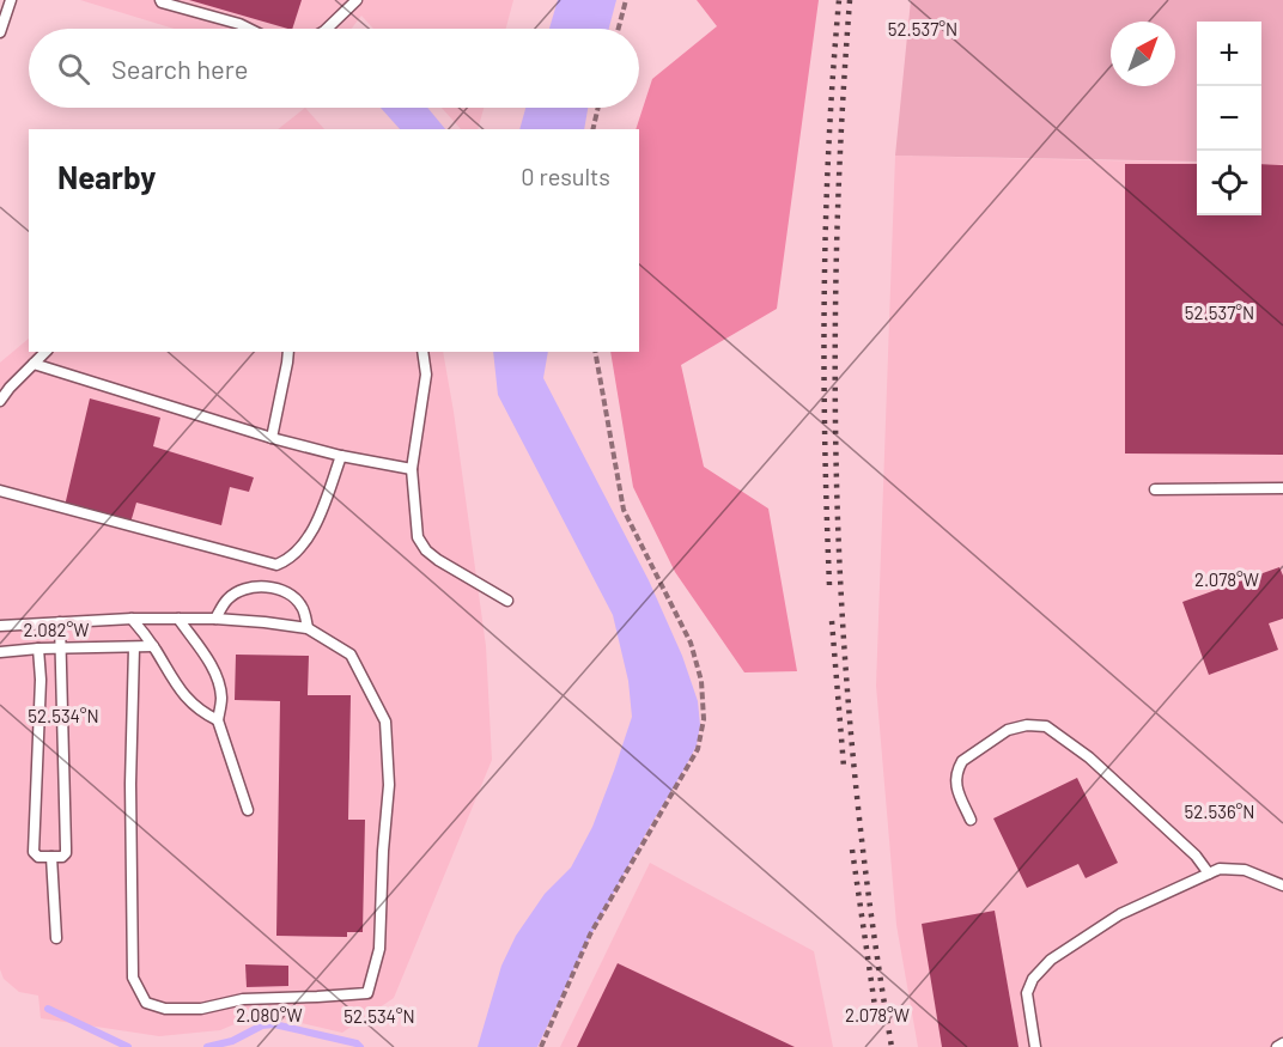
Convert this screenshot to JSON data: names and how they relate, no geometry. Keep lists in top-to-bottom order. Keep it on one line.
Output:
{"north":"top right","page":{"map_buttons":["+","−"],"search":"Search here","heading":["Nearby","0 results"]},"coordinates":["52.537°N","2.078°W","2.082°W","52.534°N","52.536°N","2.080°W"]}
